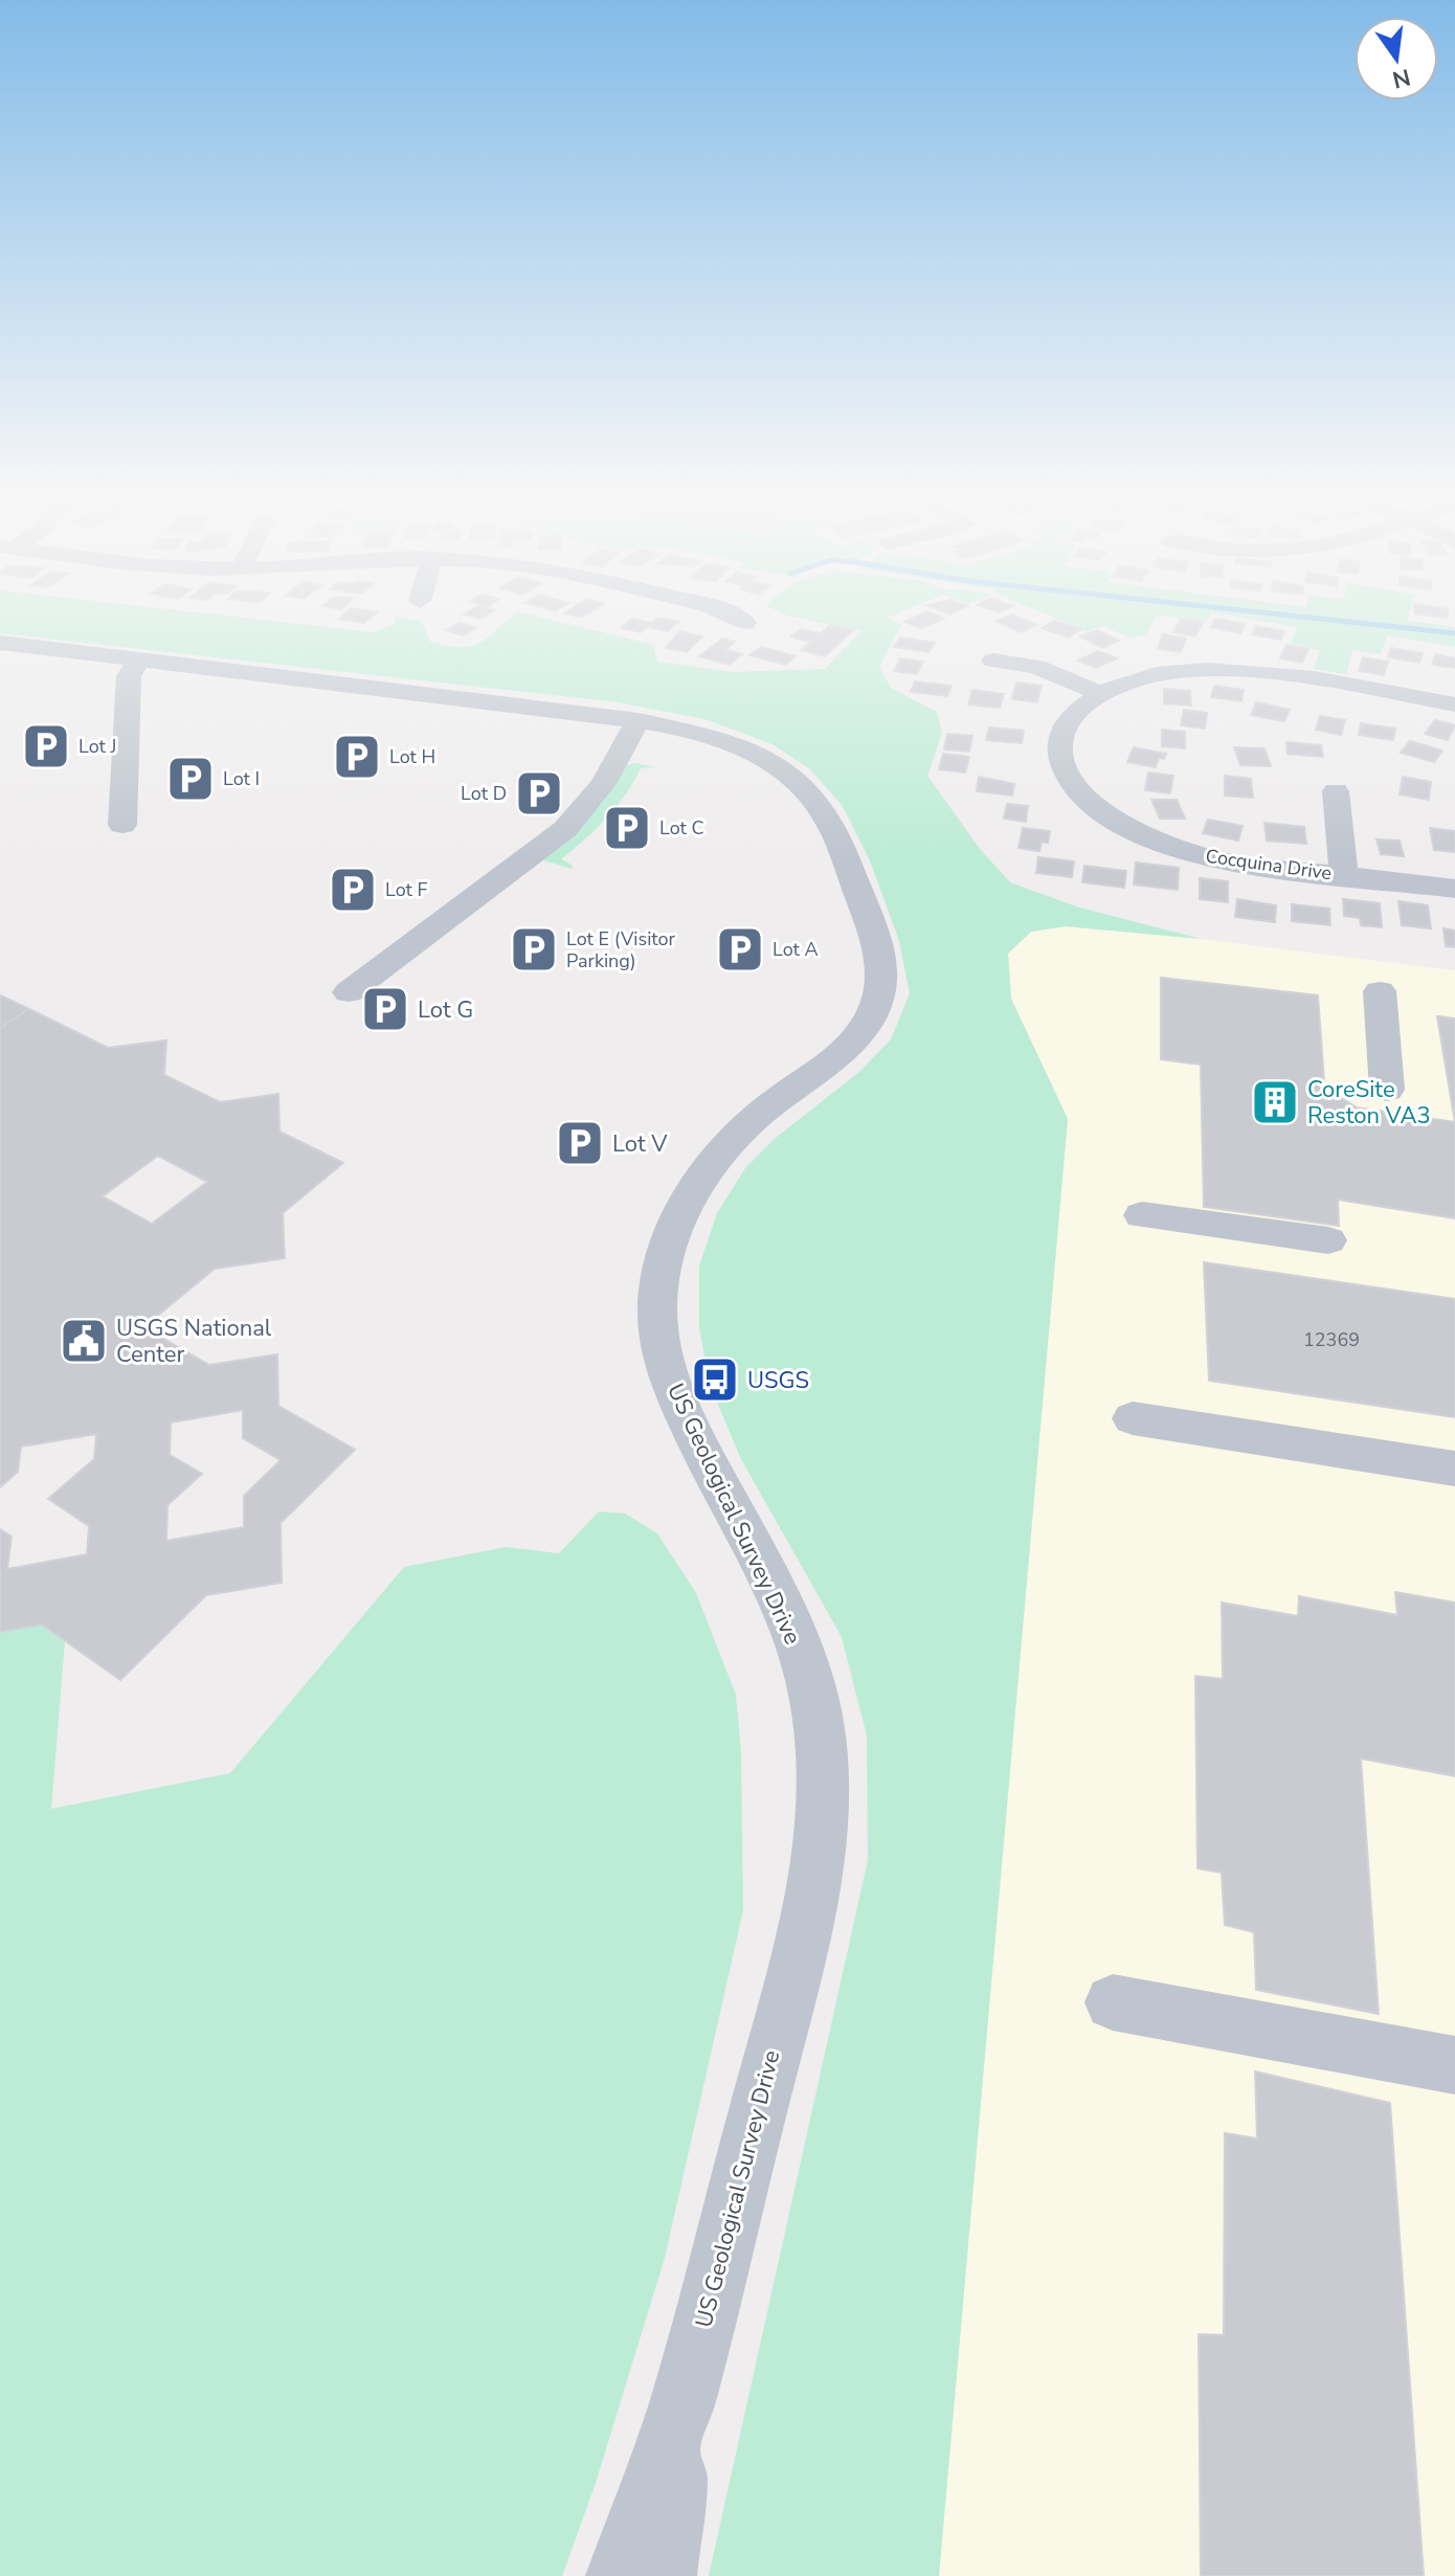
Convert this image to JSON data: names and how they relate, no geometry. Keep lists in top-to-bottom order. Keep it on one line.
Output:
{"streets":{"street":["Cocquina Drive","US Geological Survey Drive"]},"places":{"parking":["Lot J","Lot H","Lot I","Lot D","Lot C","Lot F","Lot E (Visitor Parking)","Lot A","Lot G","Lot V"],"building":["CoreSite Reston VA3"],"public building":["USGS National Center"],"bus stop":["USGS"]},"house_numbers":["12369"],"north":"bottom"}
